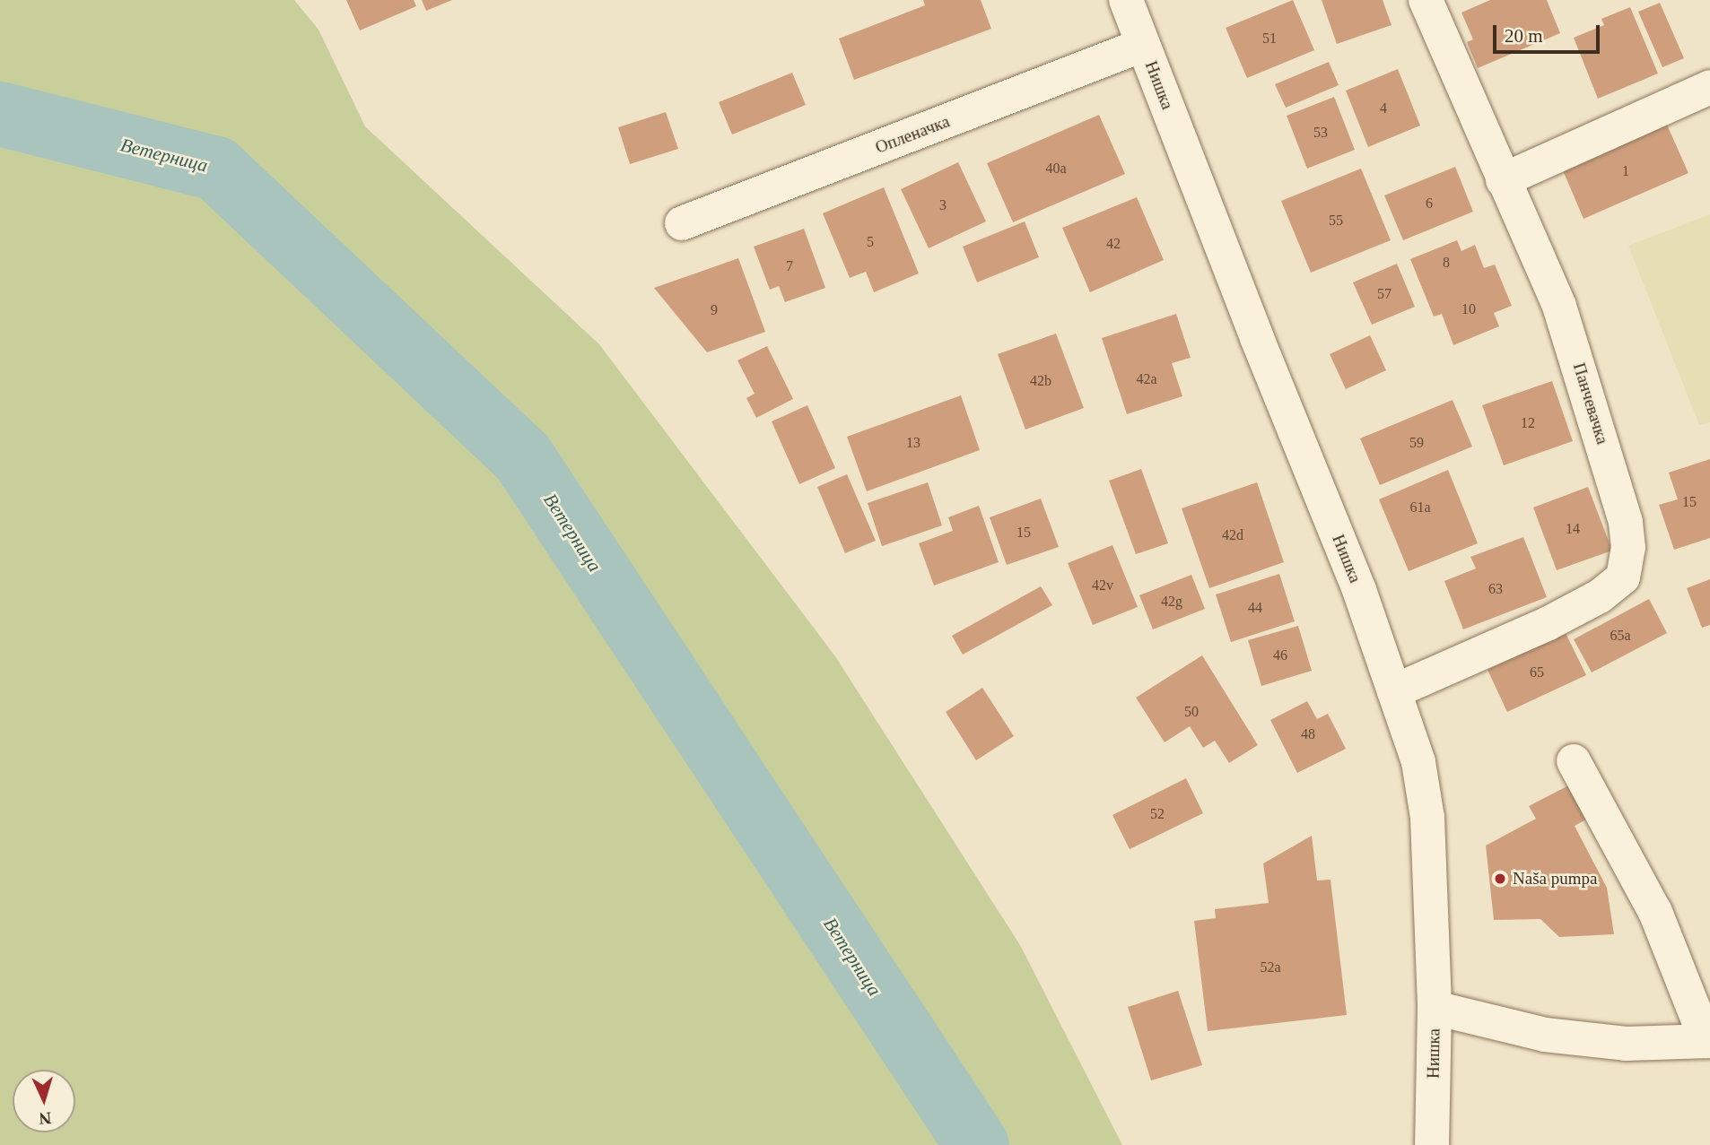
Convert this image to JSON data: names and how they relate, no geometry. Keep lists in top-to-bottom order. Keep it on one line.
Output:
{"streets":{"street":["Нишка","Опленачка","Панчевачка"]},"crossings":[["Нишка","Опленачка"],["Нишка","Панчевачка"]],"water":["Ветерница"],"places":["Naša pumpa"],"house_numbers":["51","4","53","40a","1","6","3","55","5","42","8","7","57","10","9","42a","42b","12","13","59","15","61a","14","15","42d","42v","63","42g","44","65a","46","65","50","48","52","52a"],"scale_bar":"20 m","north":"bottom"}
